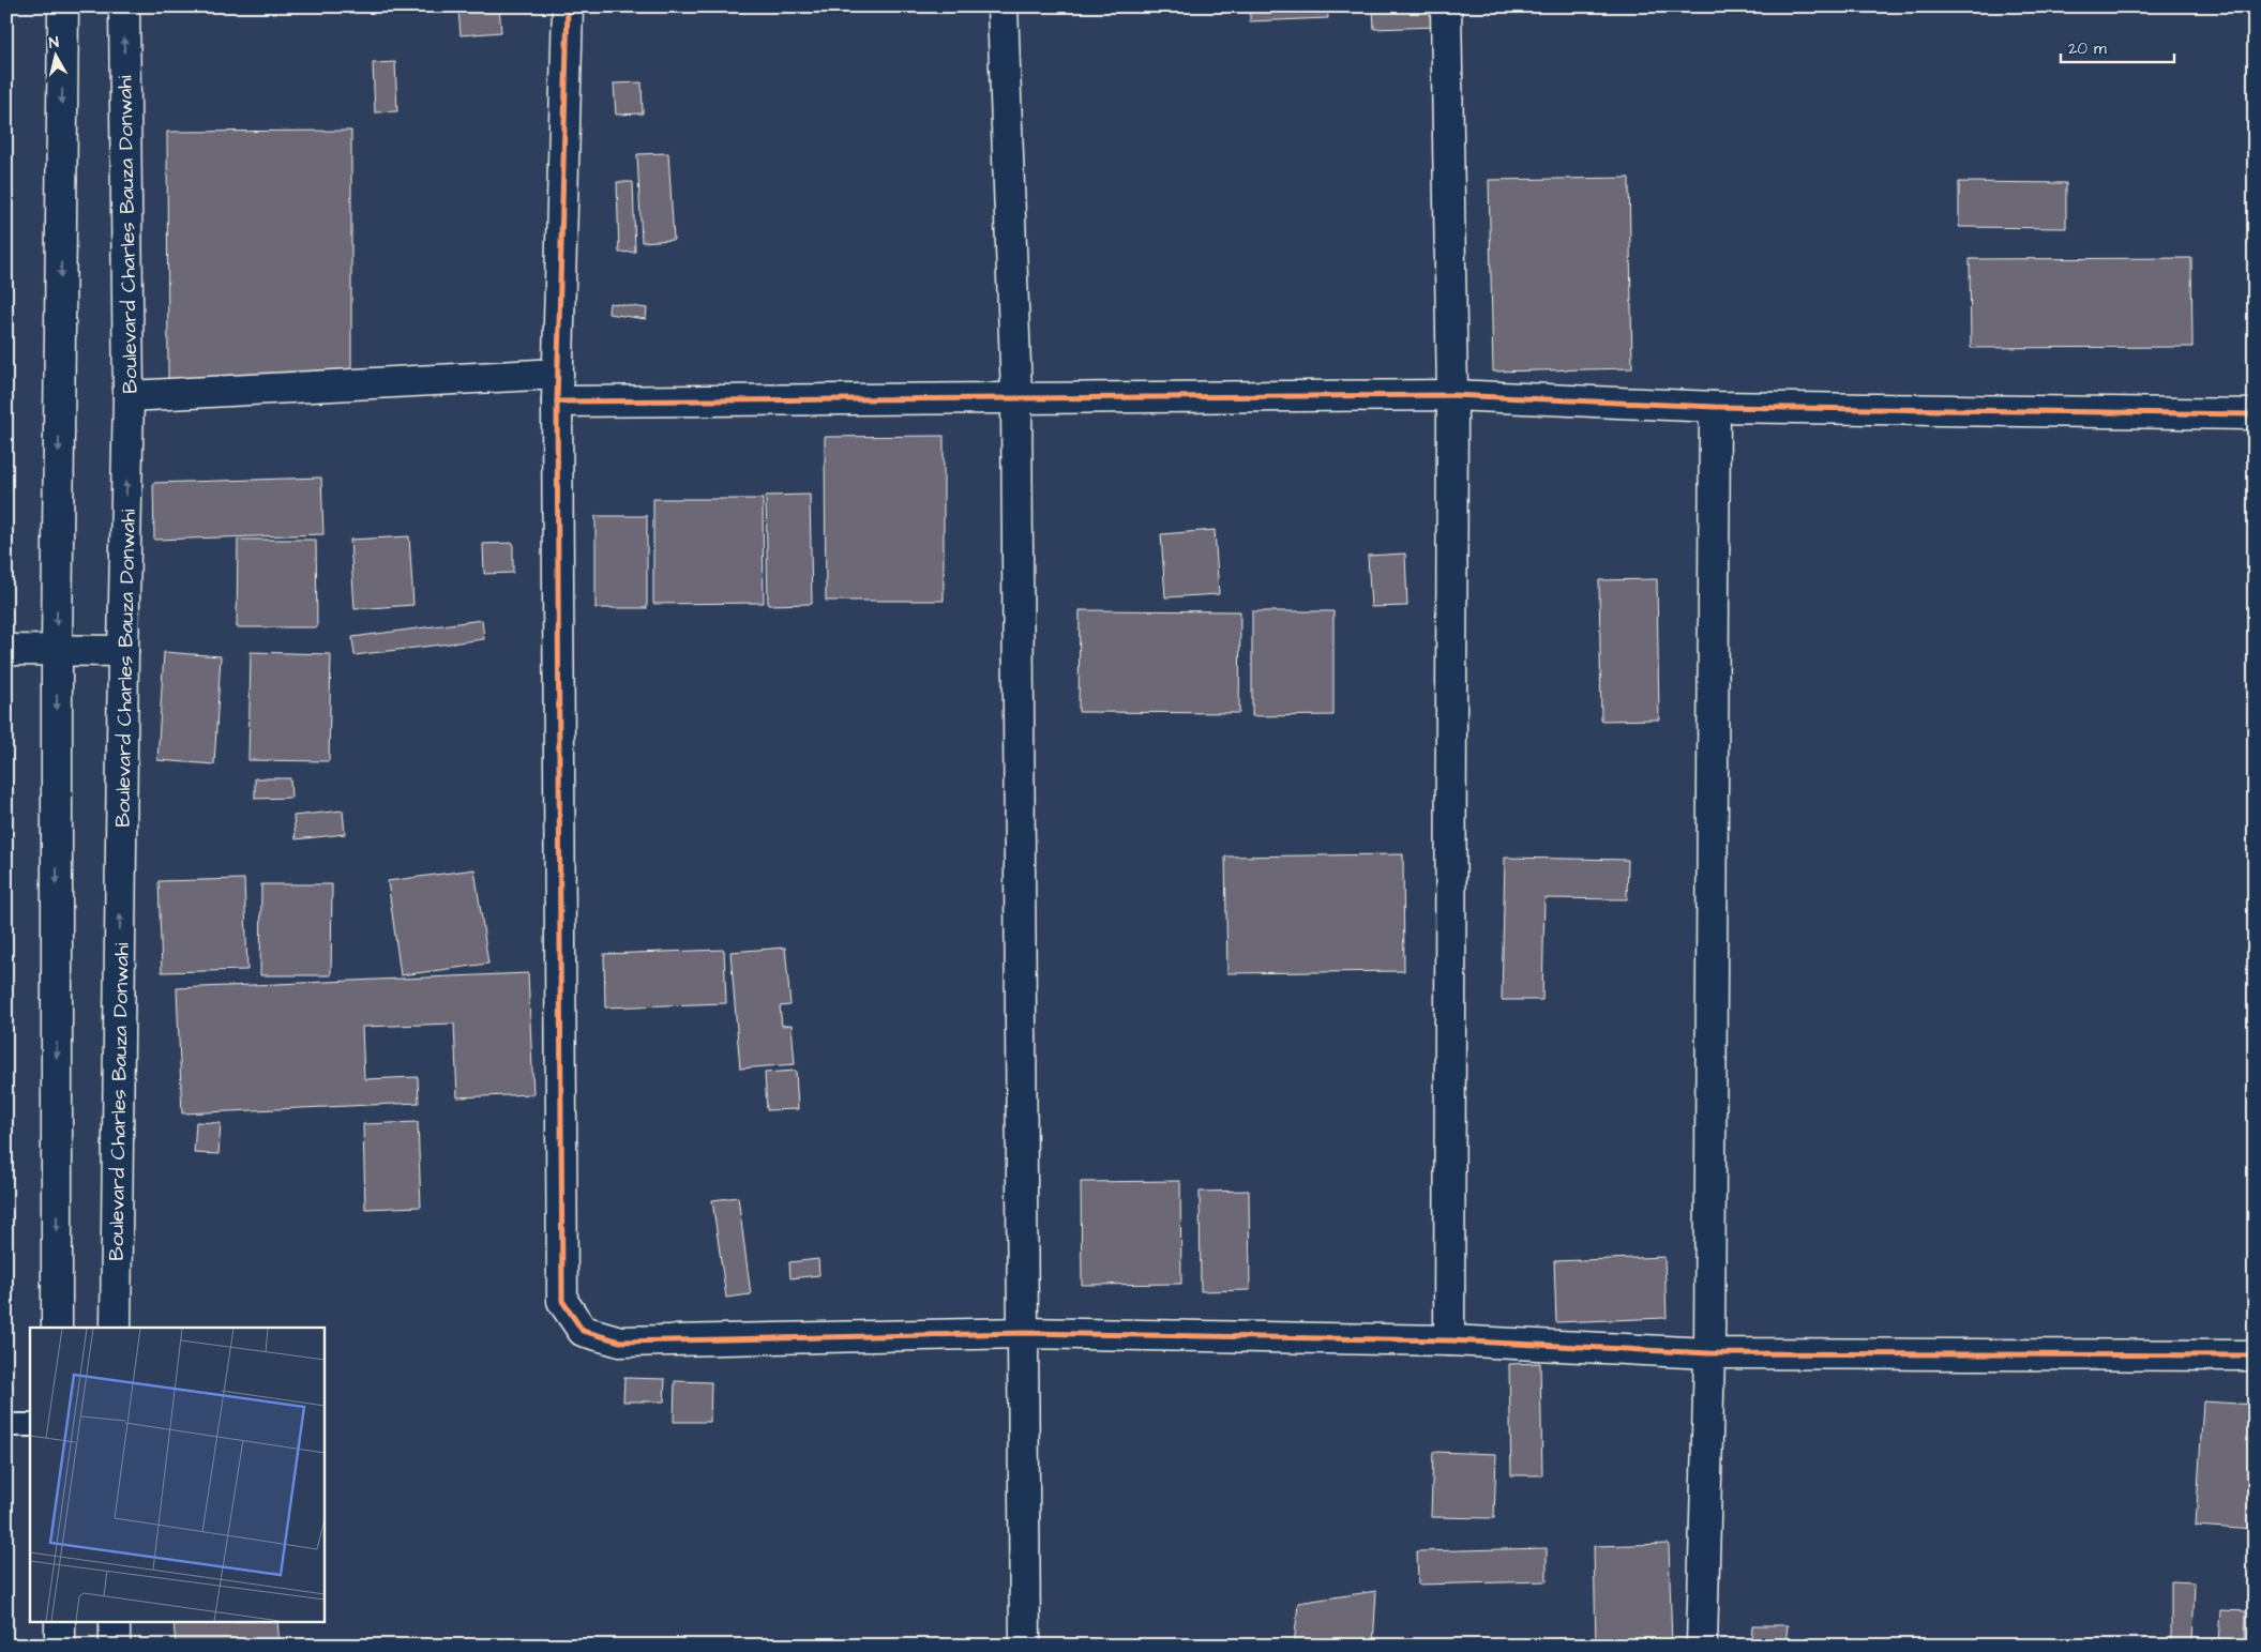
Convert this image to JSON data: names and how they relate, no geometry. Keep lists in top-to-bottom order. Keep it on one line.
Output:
{"streets":{"street":["Boulevard Charles Bauza Donwahi"]},"scale_bar":"20 m","north":"top"}
